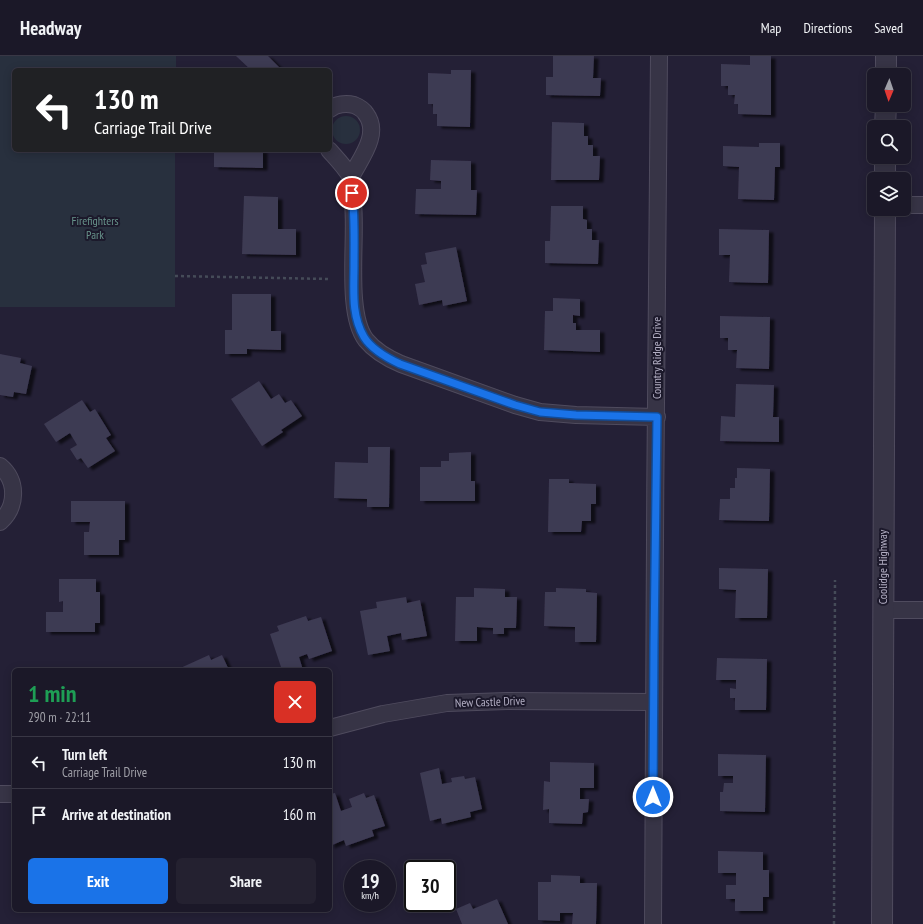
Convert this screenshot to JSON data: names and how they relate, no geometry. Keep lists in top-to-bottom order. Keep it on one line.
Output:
{"streets":{"street":["Country Ridge Drive","Coolidge Highway","New Castle Drive"]},"crossings":[["Country Ridge Drive","New Castle Drive"]],"parks":["Firefighters Park"],"north":"bottom","page":{"header":"Headway","nav":["Map","Directions","Saved"],"turn":["130 m","Carriage Trail Drive"],"heading":["1 min","290 m · 22:11"],"list":[{"name":"Turn left","note":"Carriage Trail Drive","value":"130 m"},{"name":"Arrive at destination","value":"160 m"}],"buttons":["Exit","Share"],"speed":"19 km/h","limit":"30"}}
